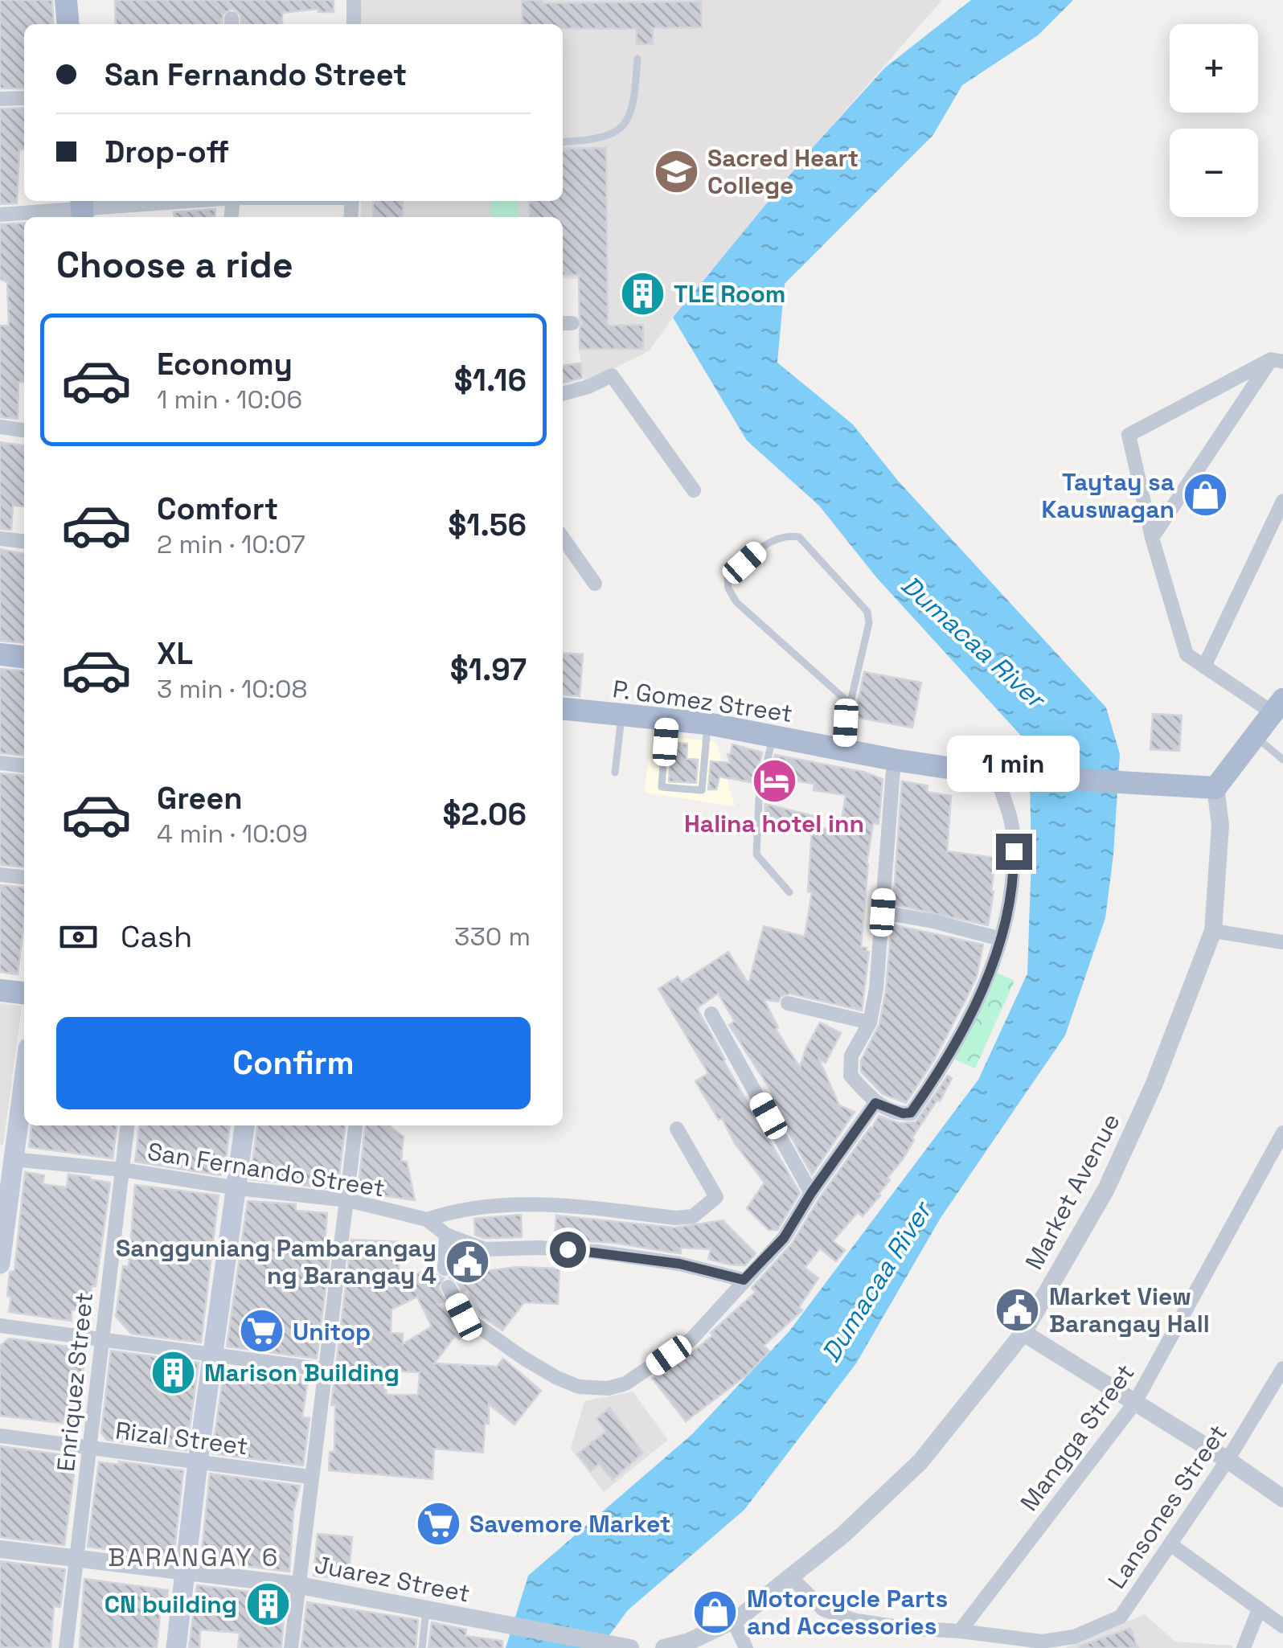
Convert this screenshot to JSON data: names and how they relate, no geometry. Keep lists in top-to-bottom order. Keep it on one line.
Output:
{"streets":{"main road":["P. Gomez Street"],"street":["San Fernando Street","Market Avenue","Enriquez Street","Mangga Street","Rizal Street","Lansones Street","Juarez Street"]},"crossings":[["P. Gomez Street","Market Avenue"],["San Fernando Street","Enriquez Street"],["Market Avenue","Lansones Street"],["Enriquez Street","Rizal Street"],["Enriquez Street","Juarez Street"],["Mangga Street","Lansones Street"]],"districts":["BARANGAY 6"],"water":["Dumacaa River"],"places":{"school or university":["Sacred Heart College"],"building":["TLE Room","Marison Building","CN building"],"shop":["Taytay sa Kauswagan","Motorcycle Parts and Accessories"],"hotel":["Halina hotel inn"],"public building":["Sangguniang Pambarangay ng Barangay 4","Market View Barangay Hall"],"supermarket":["Unitop","Savemore Market"]},"page":{"map_buttons":["+","−"],"banner":["San Fernando Street","Drop-off"],"heading":"Choose a ride","list":[{"name":"Economy","note":"1 min · 10:06","value":"$1.16"},{"name":"Comfort","note":"2 min · 10:07","value":"$1.56"},{"name":"XL","note":"3 min · 10:08","value":"$1.97"},{"name":"Green","note":"4 min · 10:09","value":"$2.06"}],"bubble":"1 min","pay":["Cash","330 m"],"buttons":"Confirm"}}
